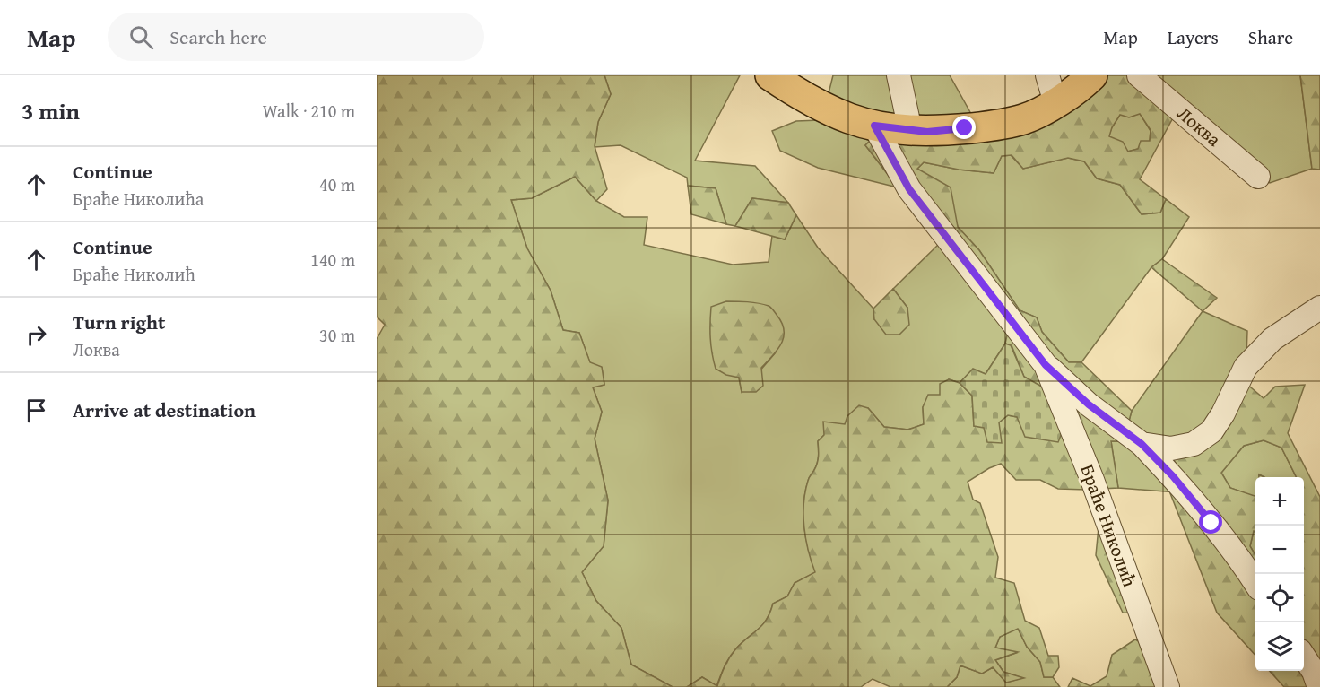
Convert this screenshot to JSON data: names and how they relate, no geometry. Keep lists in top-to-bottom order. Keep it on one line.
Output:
{"streets":{"street":["Локва","Браће Николић"]},"page":{"header":"Map","search":"Search here","nav":["Map","Layers","Share"],"heading":["3 min","Walk · 210 m"],"list":[["Continue","Браће Николића","40 m"],["Continue","Браће Николић","140 m"],["Turn right","Локва","30 m"],"Arrive at destination"],"map_buttons":["+","−"]}}
